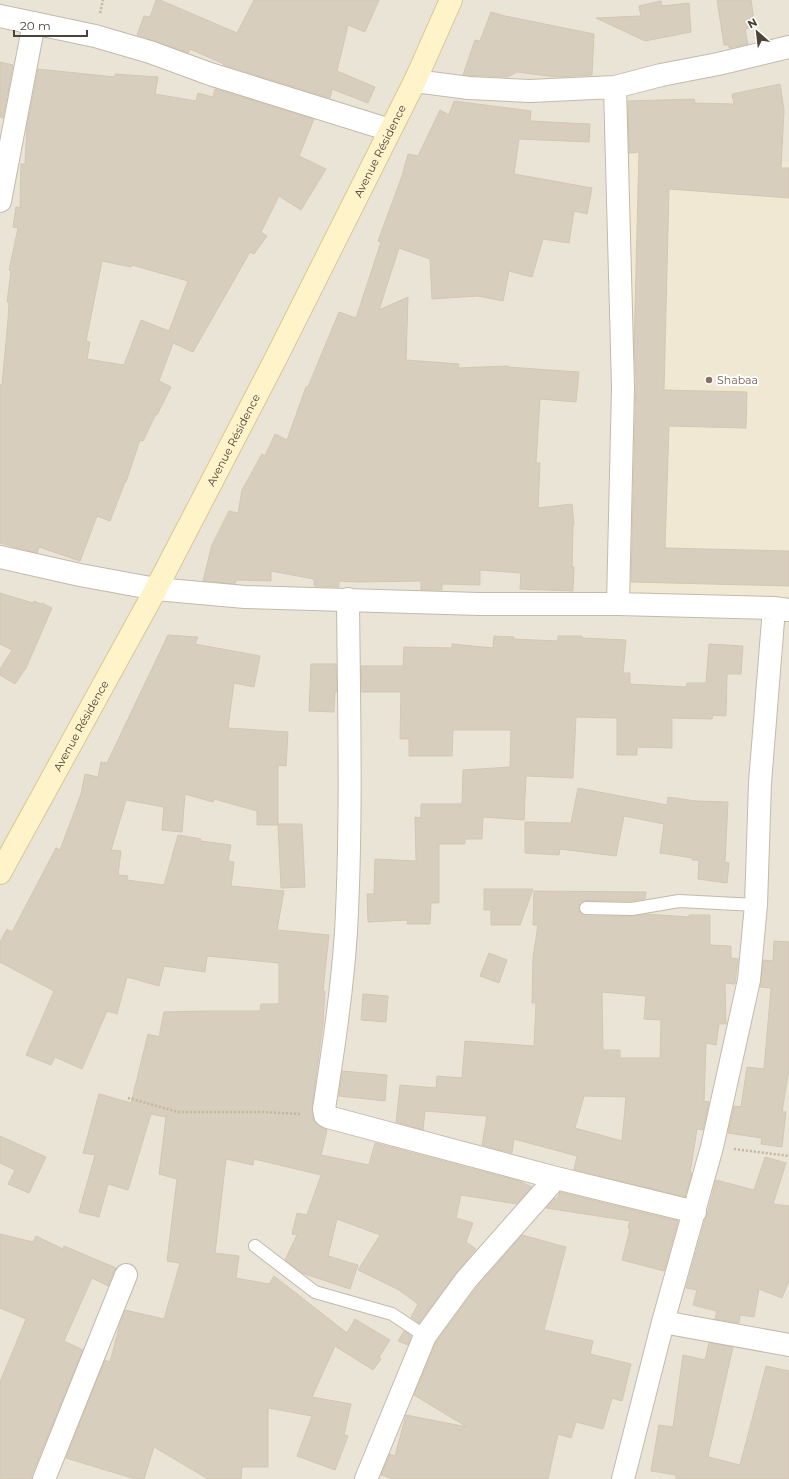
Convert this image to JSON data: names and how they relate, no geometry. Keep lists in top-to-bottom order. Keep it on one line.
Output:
{"streets":{"main road":["Avenue Résidence"]},"places":["Shabaa"],"scale_bar":"20 m","north":"top left"}
